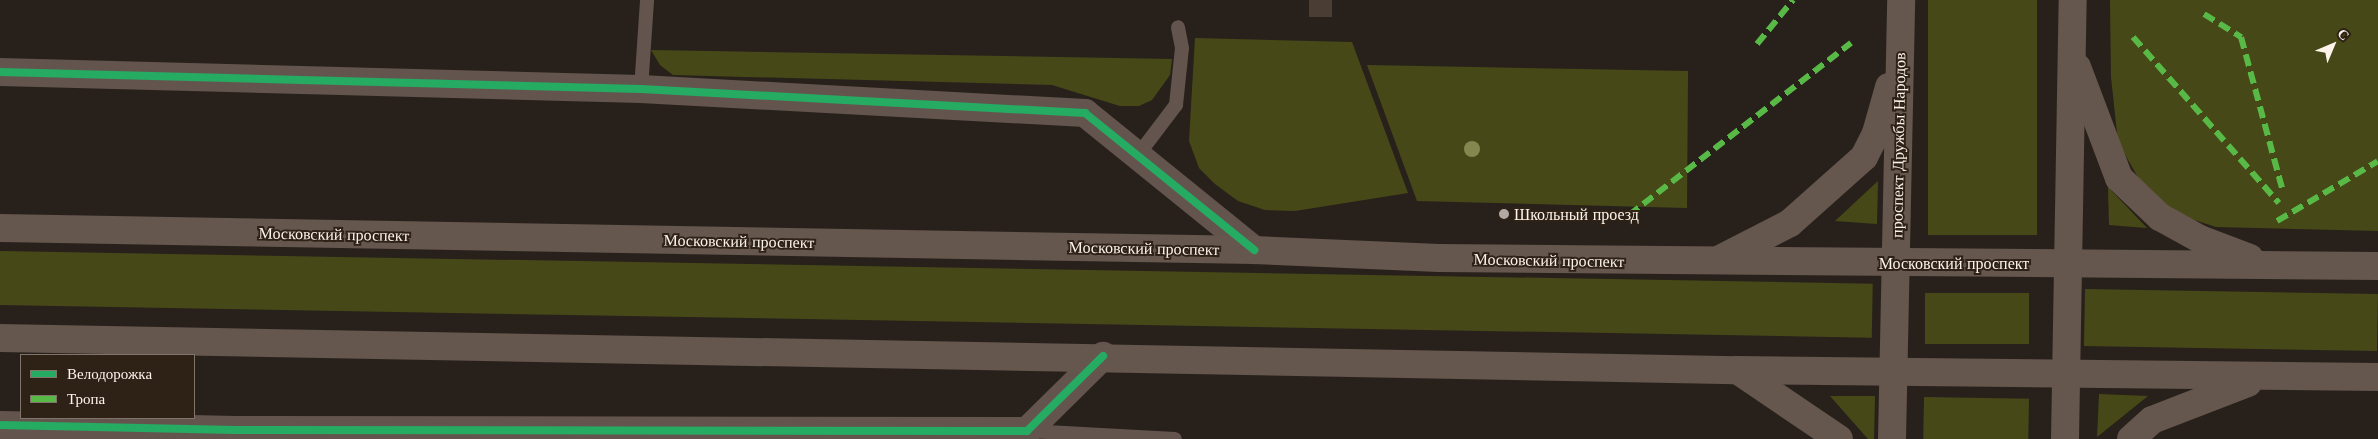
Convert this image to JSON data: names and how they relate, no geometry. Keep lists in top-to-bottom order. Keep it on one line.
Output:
{"streets":{"main road":["проспект Дружбы Народов","Московский проспект"]},"crossings":[["проспект Дружбы Народов","Московский проспект"]],"places":["Школьный проезд"],"legend":["Велодорожка","Тропа"],"north":"top right"}
